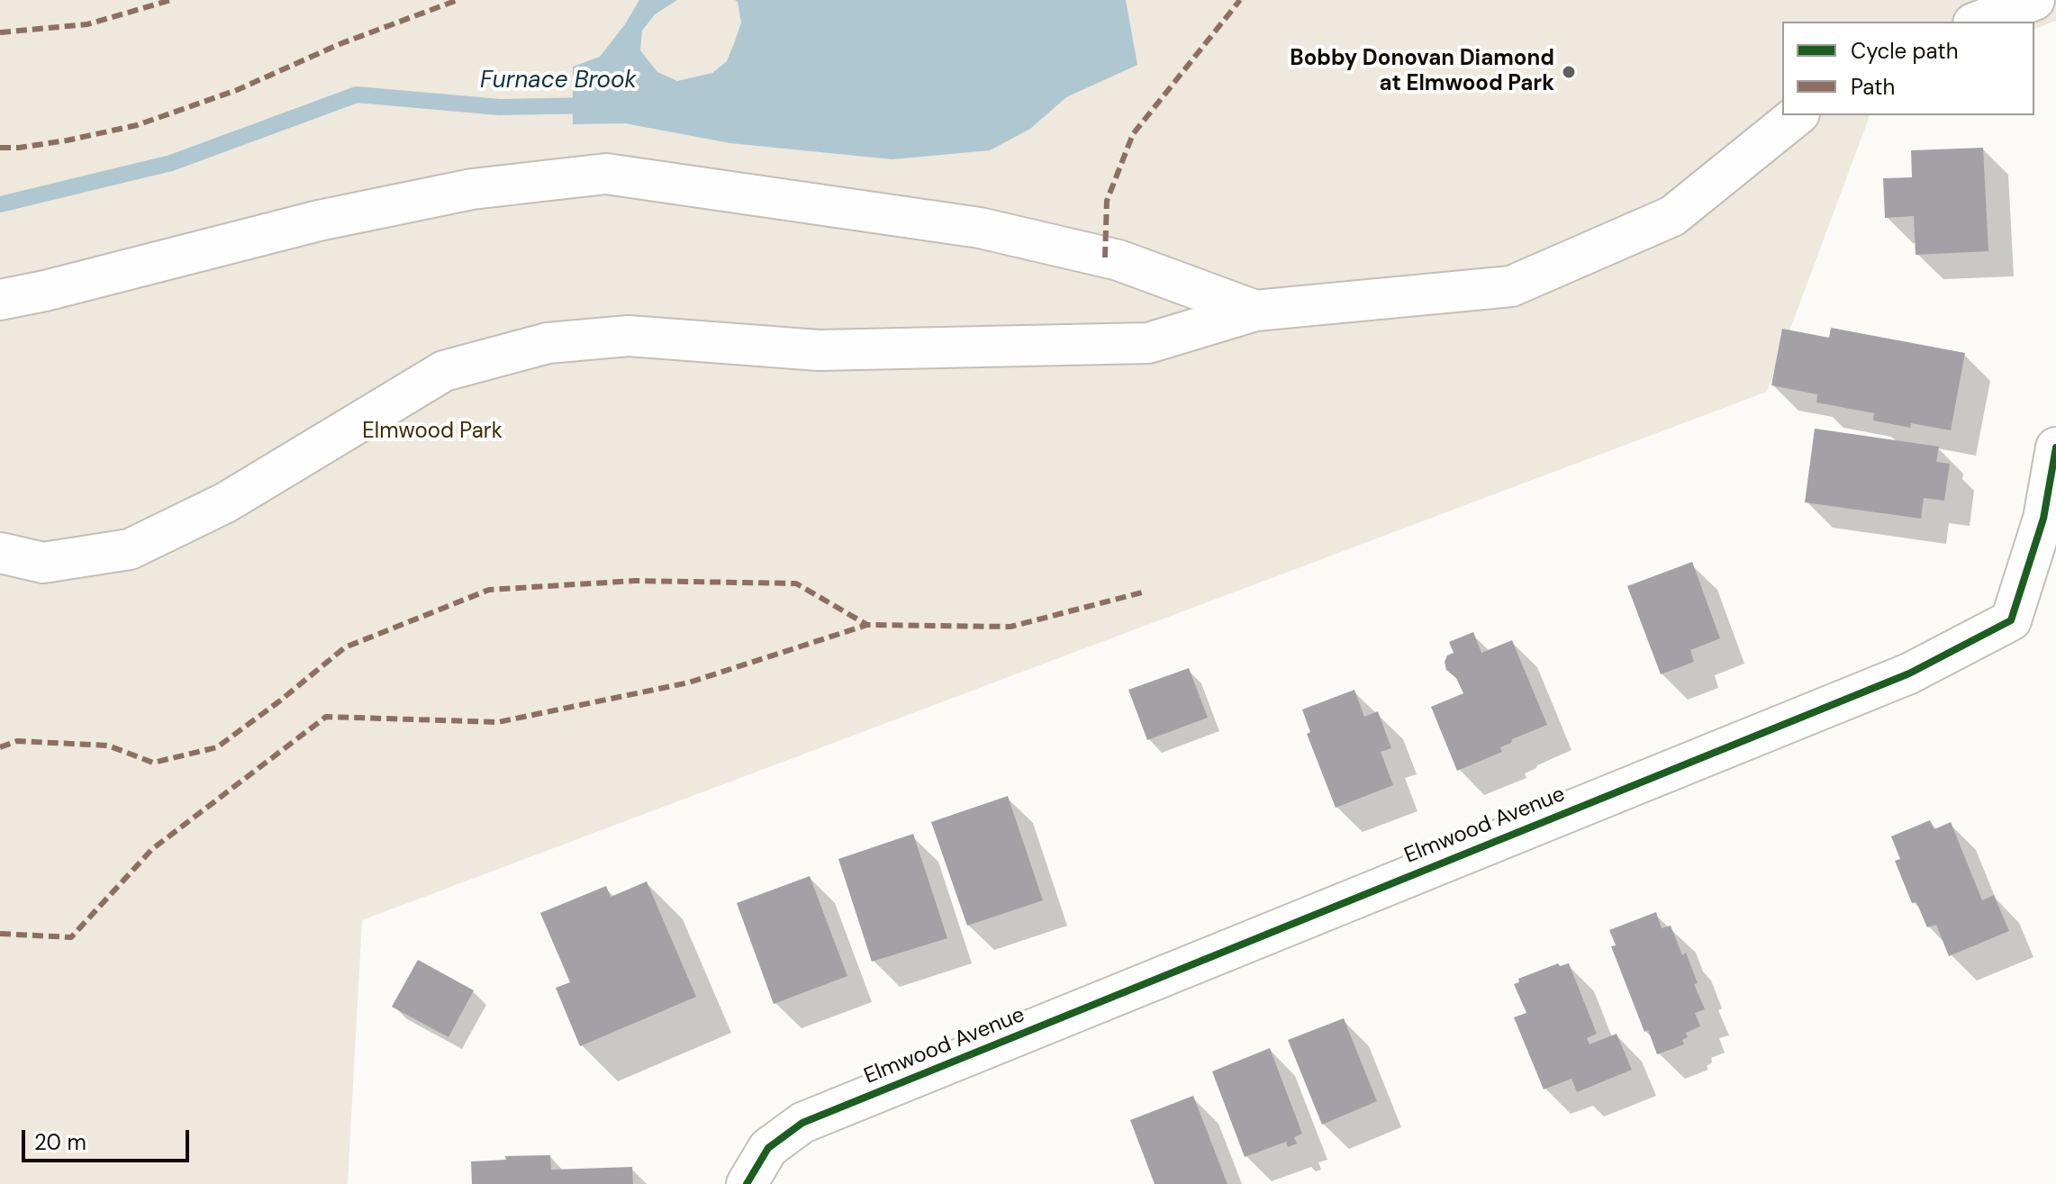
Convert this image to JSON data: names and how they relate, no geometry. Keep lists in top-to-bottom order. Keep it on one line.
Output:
{"streets":{"street":["Elmwood Avenue"]},"water":["Furnace Brook"],"parks":["Elmwood Park"],"places":["Bobby Donovan Diamond at Elmwood Park"],"legend":["Cycle path","Path"],"scale_bar":"20 m"}
